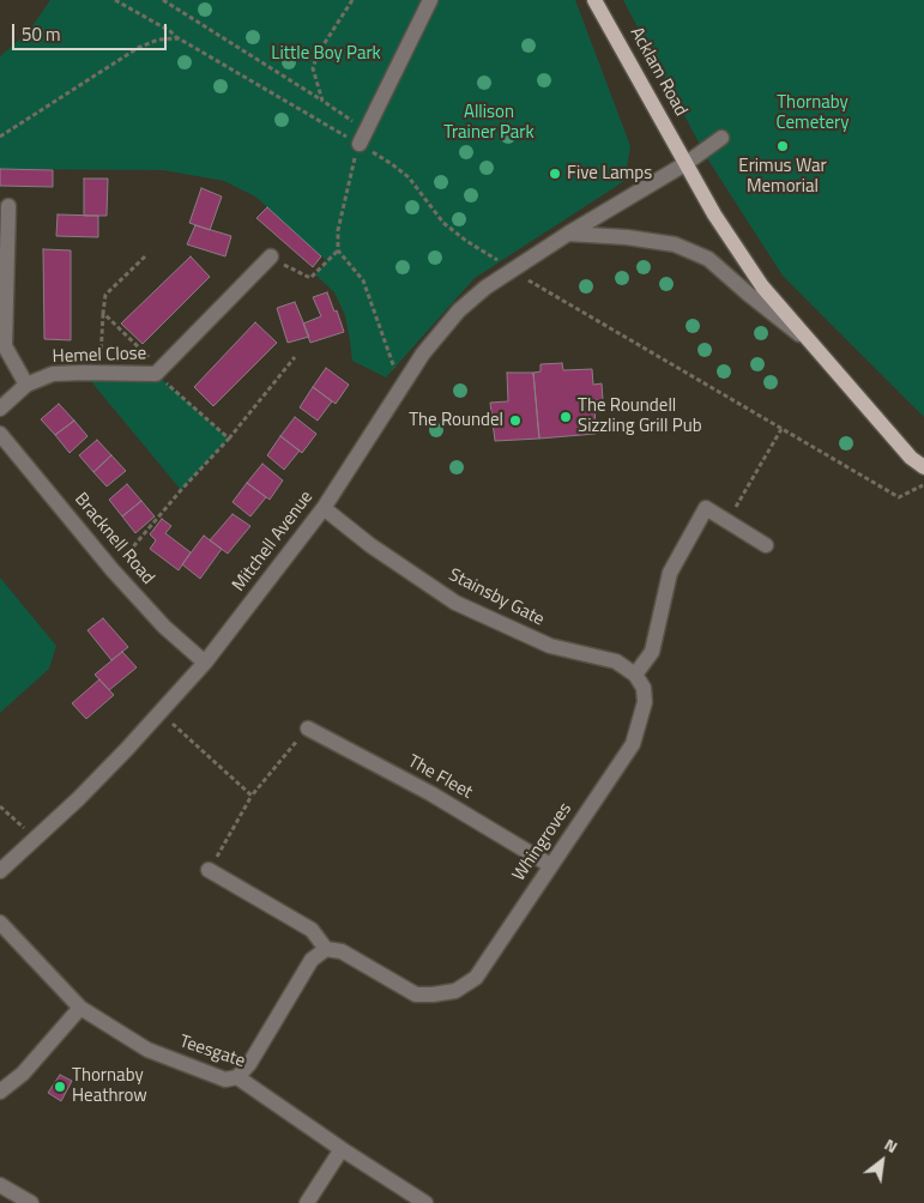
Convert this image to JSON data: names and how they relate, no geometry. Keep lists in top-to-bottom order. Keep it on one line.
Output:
{"streets":{"main road":["Acklam Road"],"street":["Hemel Close","Bracknell Road","Mitchell Avenue","Stainsby Gate","The Fleet","Whingroves","Teesgate"]},"crossings":[["Acklam Road","Mitchell Avenue"],["Bracknell Road","Mitchell Avenue"],["Mitchell Avenue","Stainsby Gate"],["Stainsby Gate","Whingroves"],["The Fleet","Whingroves"]],"parks":["Little Boy Park","Thornaby Cemetery","Allison Trainer Park"],"places":["Erimus War Memorial","Five Lamps","The Roundell Sizzling Grill Pub","The Roundel","Thornaby Heathrow"],"scale_bar":"50 m","north":"top right"}
